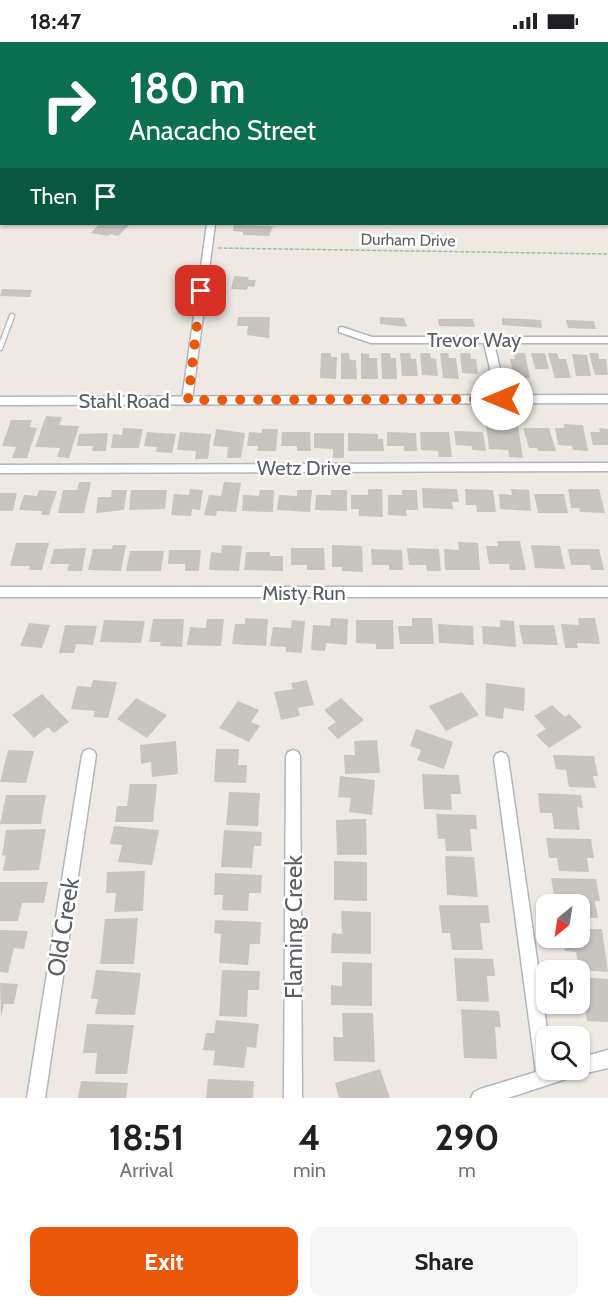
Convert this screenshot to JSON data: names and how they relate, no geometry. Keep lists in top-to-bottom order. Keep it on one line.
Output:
{"streets":{"street":["Trevor Way","Stahl Road","Wetz Drive","Misty Run","Old Creek","Flaming Creek"],"path":["Durham Drive"]},"north":"bottom left","page":{"status":"18:47","turn":["180 m","Anacacho Street"],"then":"Then","eta":["18:51","Arrival","4","min","290","m"],"buttons":["Exit","Share"]}}
